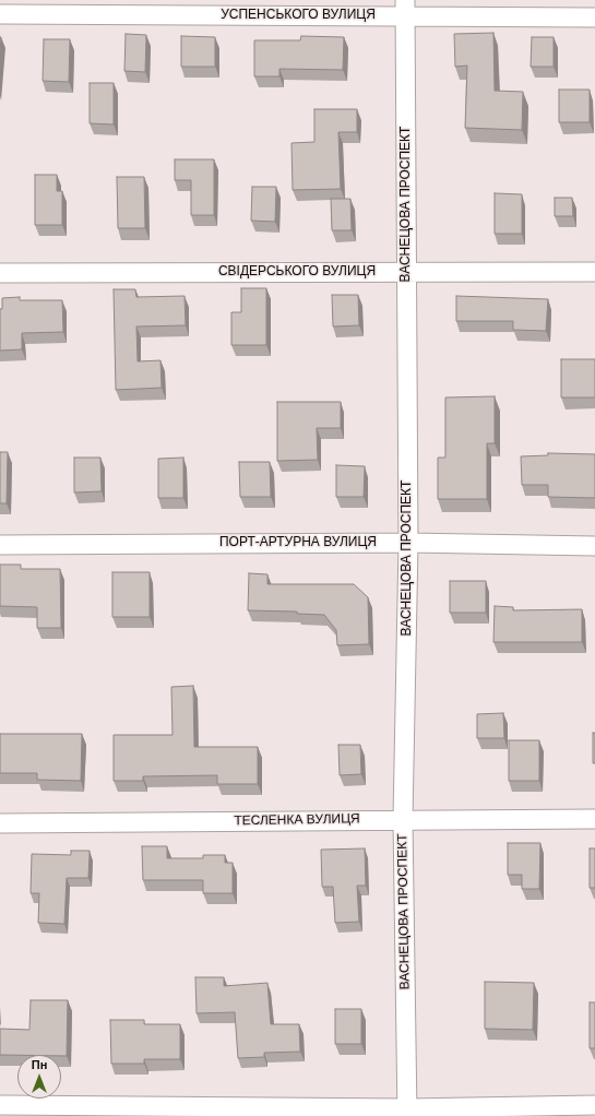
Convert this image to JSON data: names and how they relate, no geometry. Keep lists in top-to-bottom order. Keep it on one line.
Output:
{"streets":{"street":["УСПЕНСЬКОГО ВУЛИЦЯ","ВАСНЕЦОВА ПРОСПЕКТ","СВІДЕРСЬКОГО ВУЛИЦЯ","ПОРТ-АРТУРНА ВУЛИЦЯ","ТЕСЛЕНКА ВУЛИЦЯ"]},"crossings":[["УСПЕНСЬКОГО ВУЛИЦЯ","ВАСНЕЦОВА ПРОСПЕКТ"],["ВАСНЕЦОВА ПРОСПЕКТ","СВІДЕРСЬКОГО ВУЛИЦЯ"],["ВАСНЕЦОВА ПРОСПЕКТ","ПОРТ-АРТУРНА ВУЛИЦЯ"],["ВАСНЕЦОВА ПРОСПЕКТ","ТЕСЛЕНКА ВУЛИЦЯ"]],"north":"top"}
